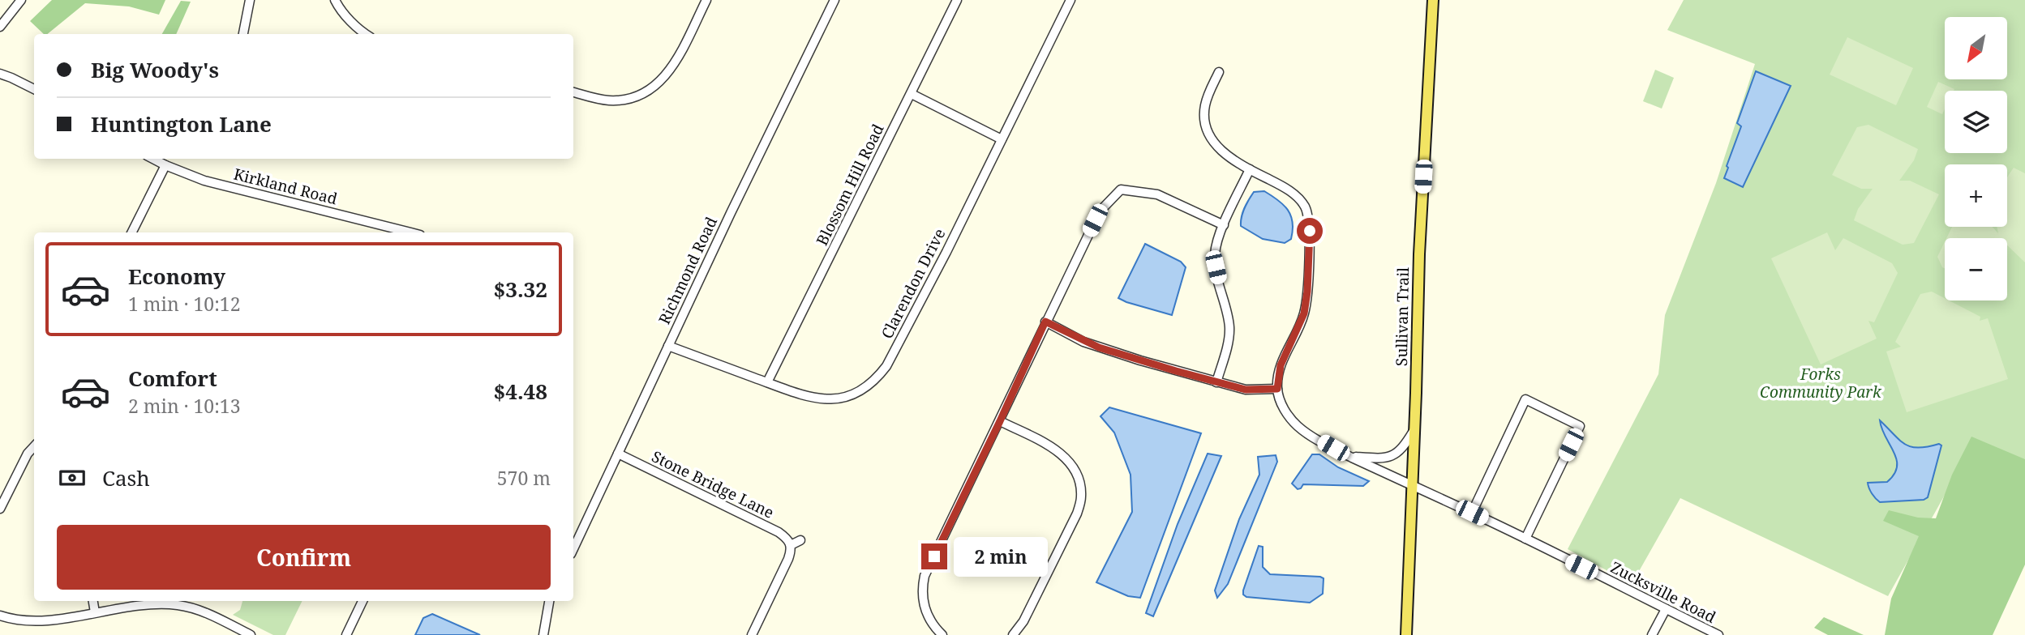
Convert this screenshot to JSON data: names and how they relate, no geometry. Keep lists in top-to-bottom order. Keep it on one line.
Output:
{"streets":{"main road":["Sullivan Trail"],"street":["Blossom Hill Road","Kirkland Road","Richmond Road","Clarendon Drive","Stone Bridge Lane","Zucksville Road"]},"crossings":[["Blossom Hill Road","Clarendon Drive"],["Richmond Road","Clarendon Drive"],["Richmond Road","Stone Bridge Lane"],["Sullivan Trail","Zucksville Road"]],"parks":["Forks Community Park"],"north":"bottom left","page":{"map_buttons":["+","−"],"banner":["Big Woody's","Huntington Lane"],"list":[{"name":"Economy","note":"1 min · 10:12","value":"$3.32"},{"name":"Comfort","note":"2 min · 10:13","value":"$4.48"}],"pay":["Cash","570 m"],"buttons":"Confirm","bubble":"2 min"}}
